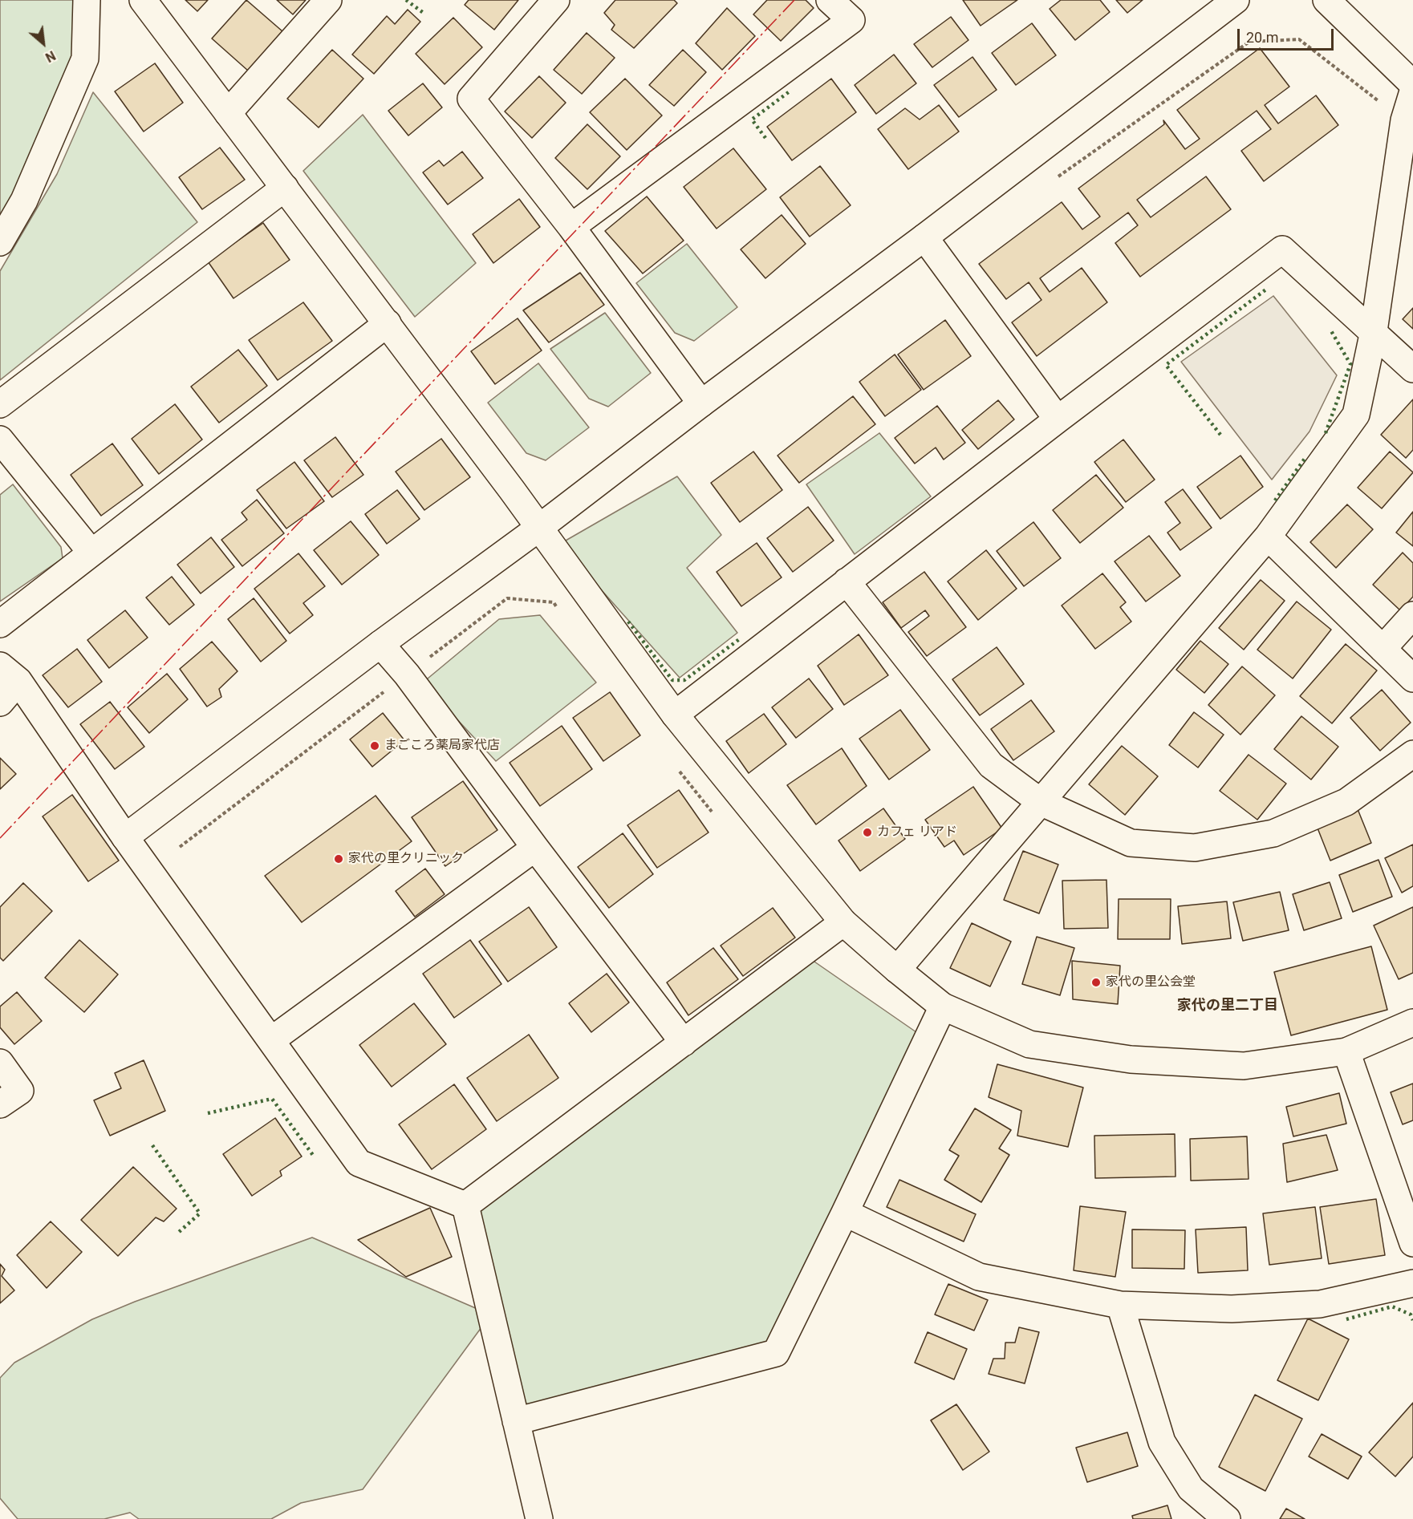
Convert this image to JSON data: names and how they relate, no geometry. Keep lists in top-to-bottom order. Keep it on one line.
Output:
{"districts":["家代の里二丁目"],"places":["まごころ薬局家代店","カフェ リアド","家代の里クリニック","家代の里公会堂"],"scale_bar":"20 m","north":"bottom right"}
